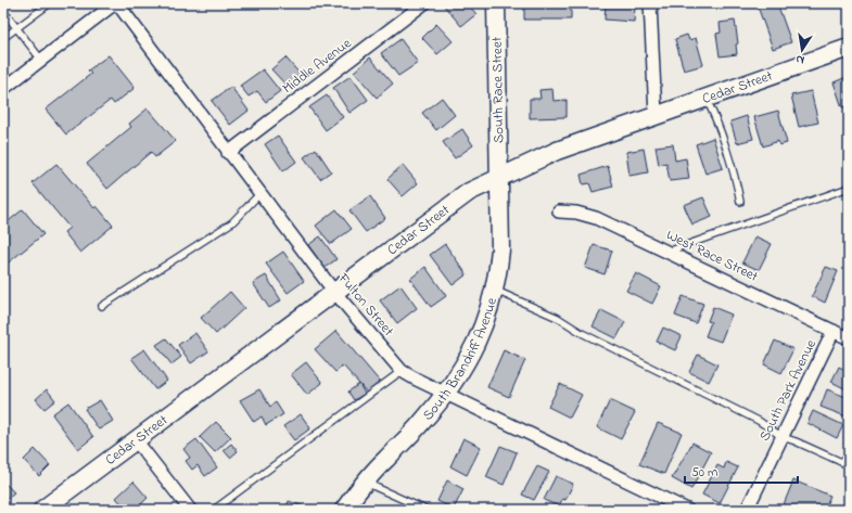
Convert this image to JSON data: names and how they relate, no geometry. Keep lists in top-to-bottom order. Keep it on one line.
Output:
{"streets":{"main road":["Cedar Street","South Race Street","South Brandriff Avenue"],"street":["Middle Avenue","West Race Street","Fulton Street","South Park Avenue"]},"crossings":[["Middle Avenue","Fulton Street"],["Cedar Street","South Race Street"],["Cedar Street","Fulton Street"],["Cedar Street","South Brandriff Avenue"],["South Race Street","South Brandriff Avenue"],["West Race Street","South Park Avenue"],["Fulton Street","South Brandriff Avenue"]],"scale_bar":"50 m","north":"bottom"}
